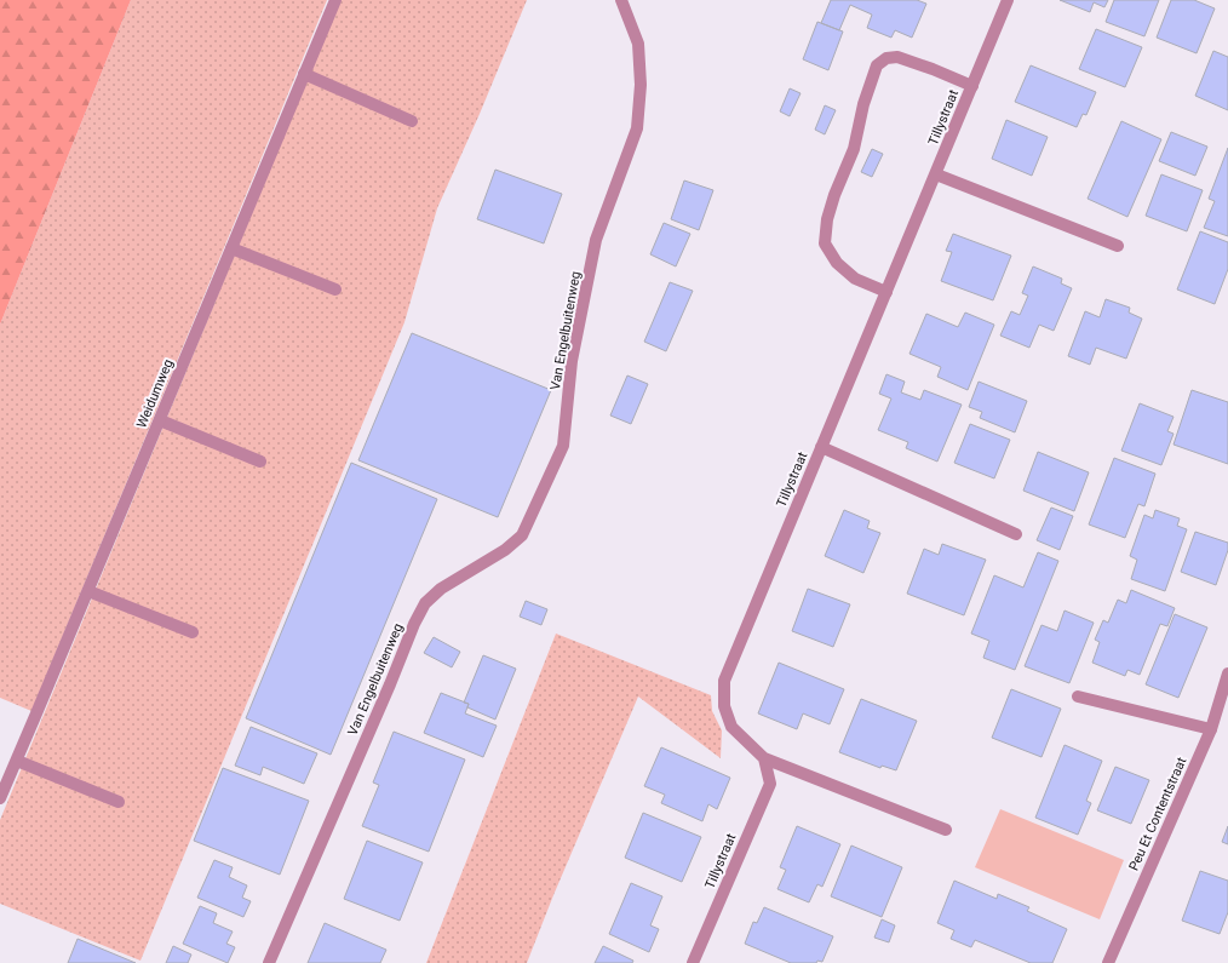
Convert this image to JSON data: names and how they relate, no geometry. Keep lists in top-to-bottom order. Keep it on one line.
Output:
{"streets":{"street":["Tillystraat","Van Engelbuitenweg","Weidumweg","Peu Et Contentstraat"]}}
